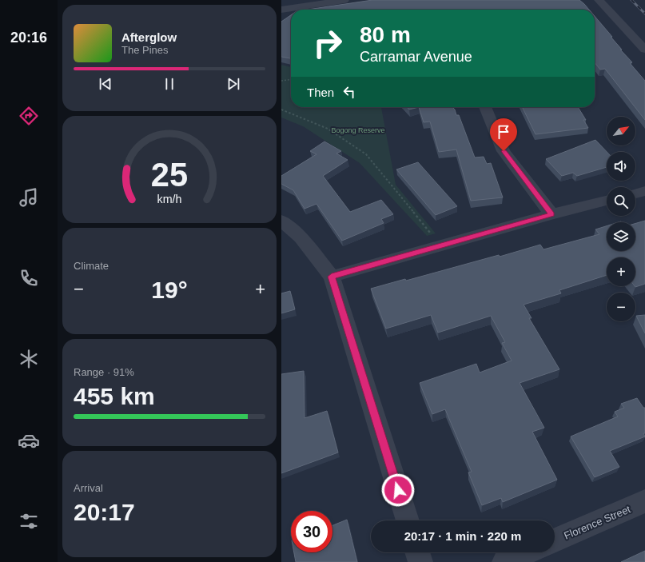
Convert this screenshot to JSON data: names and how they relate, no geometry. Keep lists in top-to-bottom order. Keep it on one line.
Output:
{"streets":{"street":["Florence Street"]},"parks":["Bogong Reserve"],"north":"top right","page":{"tabs":"20:16","turn":["80 m","Carramar Avenue"],"song":["Afterglow","The Pines"],"then":"Then","map_buttons":["+","−"],"tile":["Climate",["Range · 91%","455 km"],["Arrival","20:17"]],"heat":["−","19°","+"],"limit":"30","trip":"20:17 · 1 min · 220 m","gauge":["25","km/h"]}}
